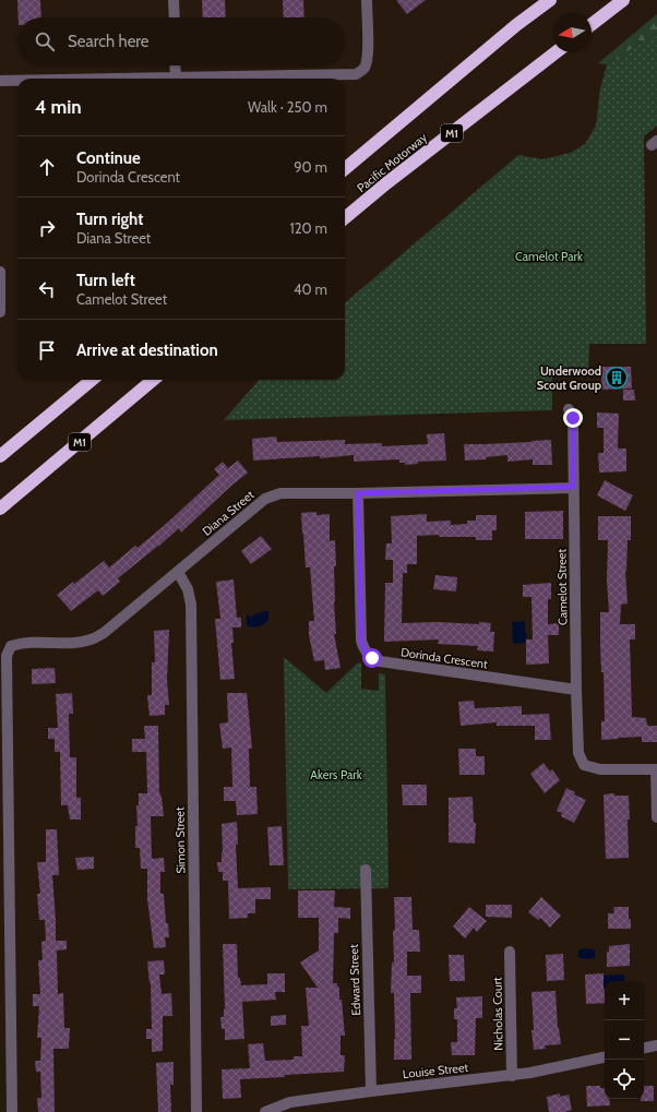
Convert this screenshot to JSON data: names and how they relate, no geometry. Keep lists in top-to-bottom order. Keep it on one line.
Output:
{"streets":{"highway":["M1","Pacific Motorway"],"street":["Diana Street","Camelot Street","Dorinda Crescent","Simon Street","Edward Street","Nicholas Court","Louise Street"]},"crossings":[["Diana Street","Camelot Street"],["Diana Street","Dorinda Crescent"],["Diana Street","Simon Street"],["Camelot Street","Dorinda Crescent"],["Edward Street","Louise Street"],["Nicholas Court","Louise Street"]],"parks":["Camelot Park","Akers Park"],"places":{"building":["Underwood Scout Group"]},"north":"left","page":{"search":"Search here","heading":["4 min","Walk · 250 m"],"list":[["Continue","Dorinda Crescent","90 m"],["Turn right","Diana Street","120 m"],["Turn left","Camelot Street","40 m"],"Arrive at destination"],"map_buttons":["+","−"]}}
